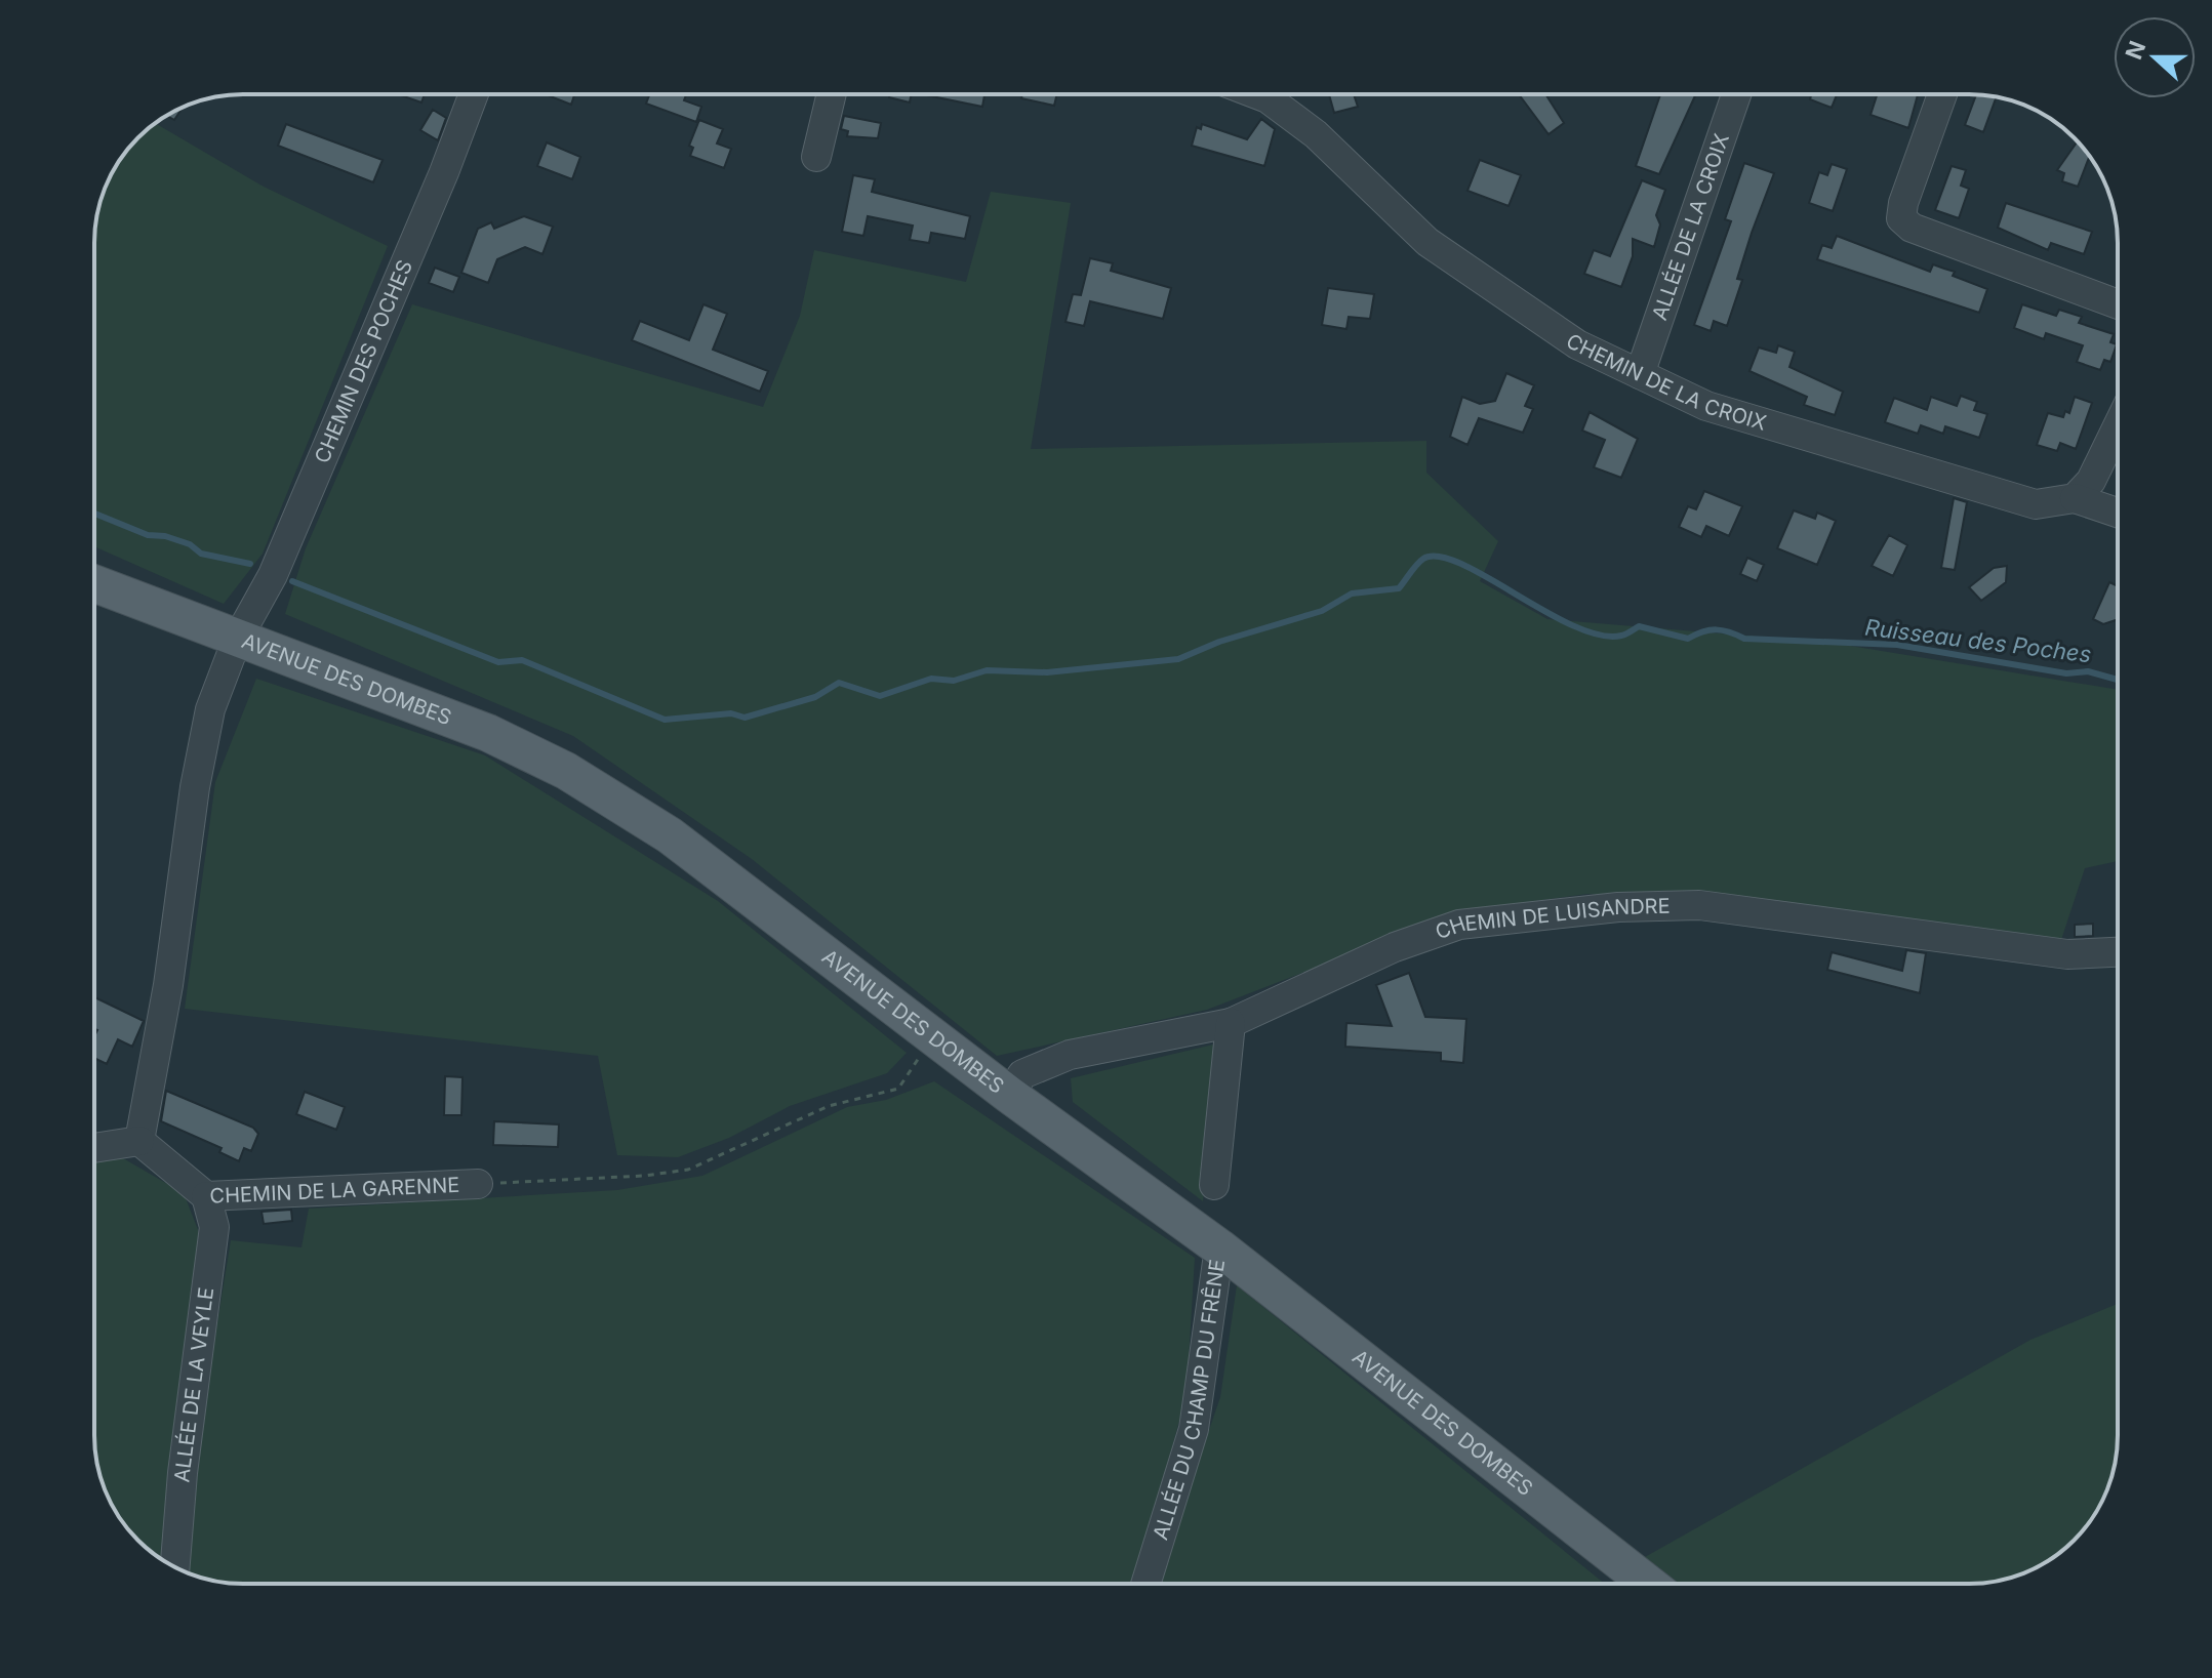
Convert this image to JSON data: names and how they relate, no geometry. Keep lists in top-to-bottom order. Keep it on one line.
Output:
{"streets":{"main road":["AVENUE DES DOMBES"],"street":["ALLÉE DE LA CROIX","CHEMIN DES POCHES","CHEMIN DE LA CROIX","CHEMIN DE LUISANDRE","CHEMIN DE LA GARENNE","ALLÉE DE LA VEYLE","ALLÉE DU CHAMP DU FRÊNE"]},"crossings":[["ALLÉE DE LA CROIX","CHEMIN DE LA CROIX"],["CHEMIN DES POCHES","AVENUE DES DOMBES"],["AVENUE DES DOMBES","CHEMIN DE LUISANDRE"],["AVENUE DES DOMBES","ALLÉE DU CHAMP DU FRÊNE"],["CHEMIN DE LA GARENNE","ALLÉE DE LA VEYLE"]],"water":["Ruisseau des Poches"],"north":"left"}
